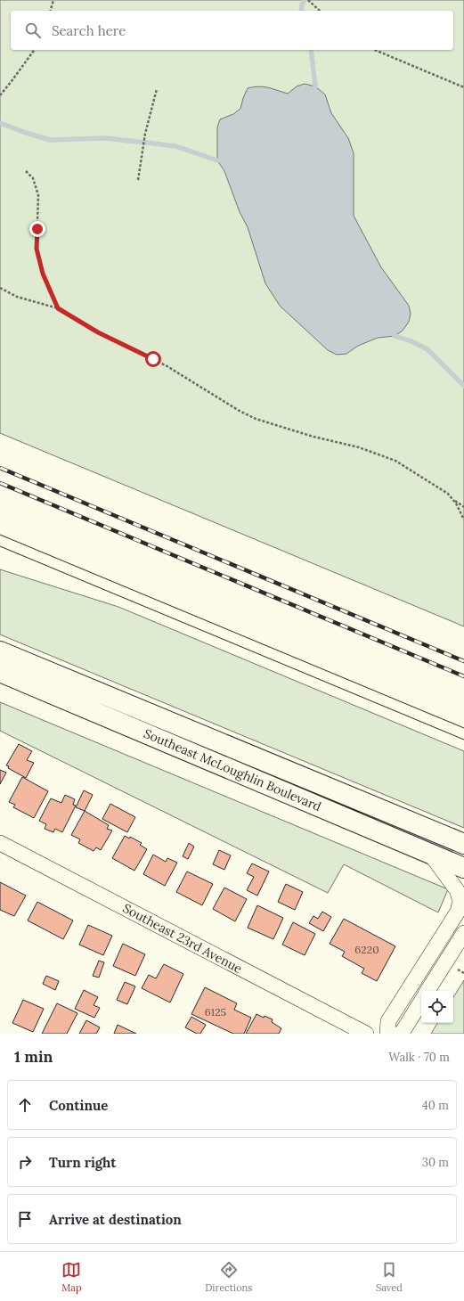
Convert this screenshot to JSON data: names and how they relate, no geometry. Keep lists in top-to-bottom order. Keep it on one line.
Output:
{"streets":{"highway":["Southeast McLoughlin Boulevard"],"street":["Southeast 23rd Avenue"]},"house_numbers":["6220","6125"],"page":{"search":"Search here","heading":["1 min","Walk · 70 m"],"list":[["Continue","40 m"],["Turn right","30 m"],"Arrive at destination"],"nav":["Map","Directions","Saved"]}}
